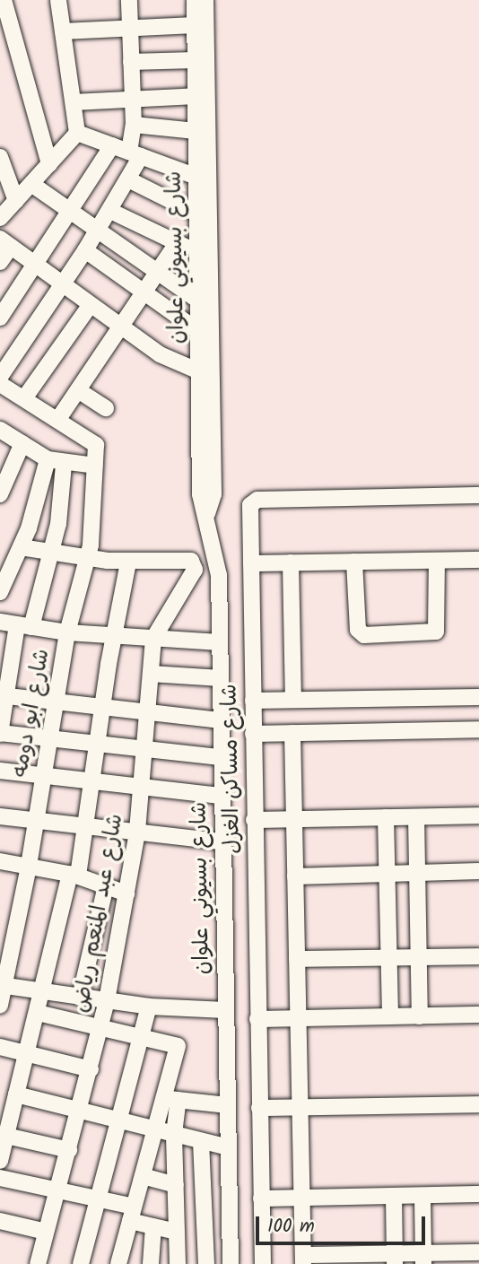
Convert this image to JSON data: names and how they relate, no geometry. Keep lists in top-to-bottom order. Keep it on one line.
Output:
{"streets":{"street":["شارع بسيوني علوان","شارع ابو دومه","شارع مساكن الغزل","شارع عبد المنعم رياض"]},"scale_bar":"100 m"}
